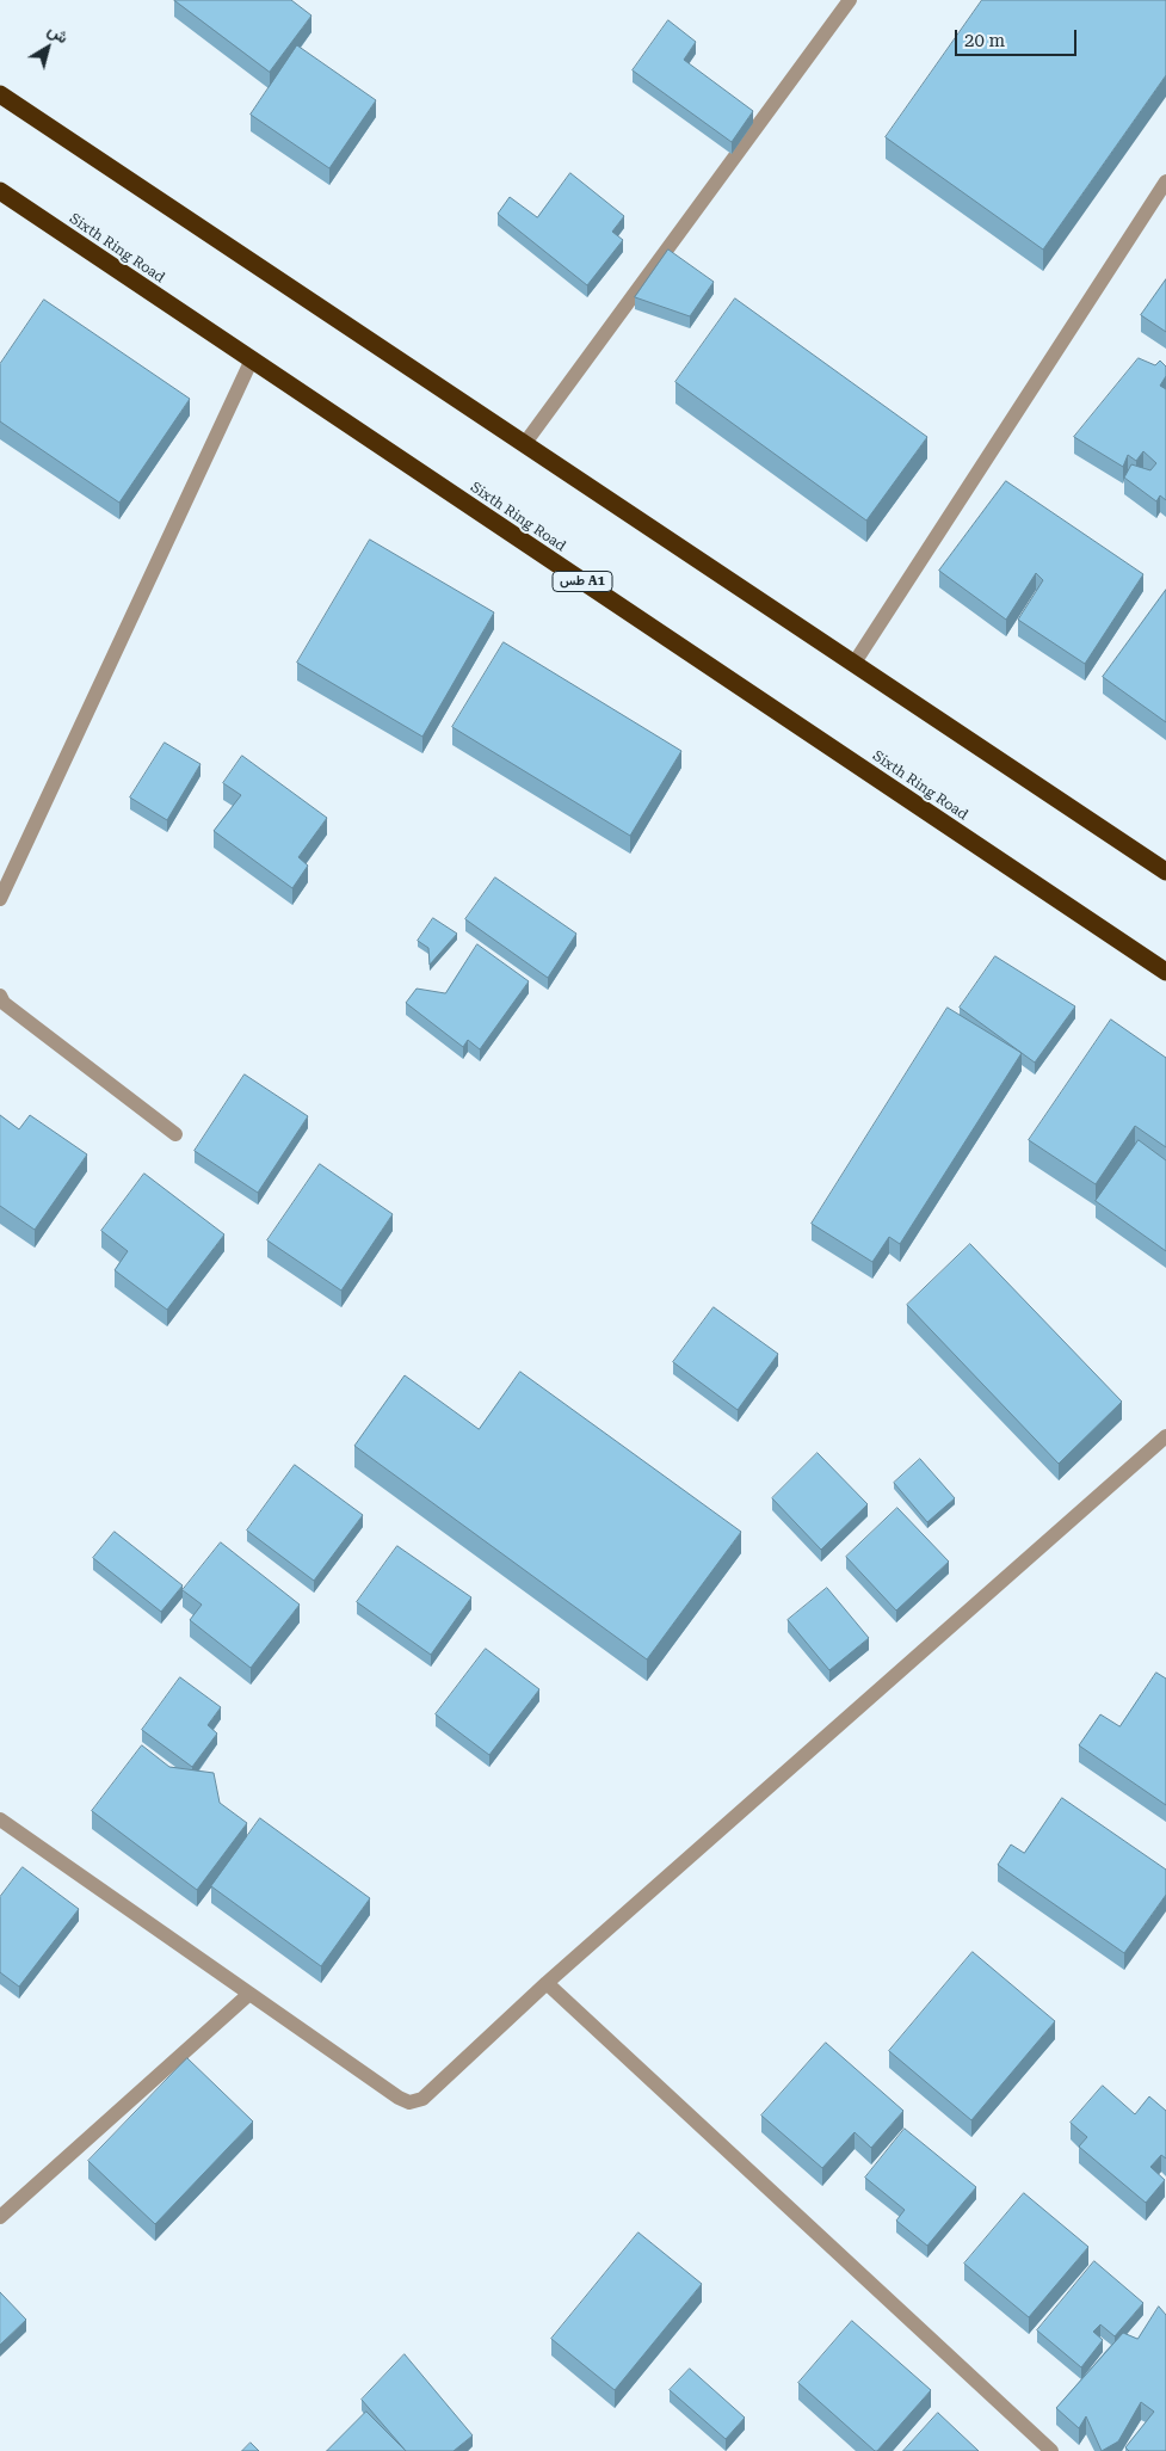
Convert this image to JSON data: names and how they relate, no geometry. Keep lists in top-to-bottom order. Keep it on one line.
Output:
{"streets":{"highway":["Sixth Ring Road","طس A1"]},"scale_bar":"20 m","north":"top right"}
